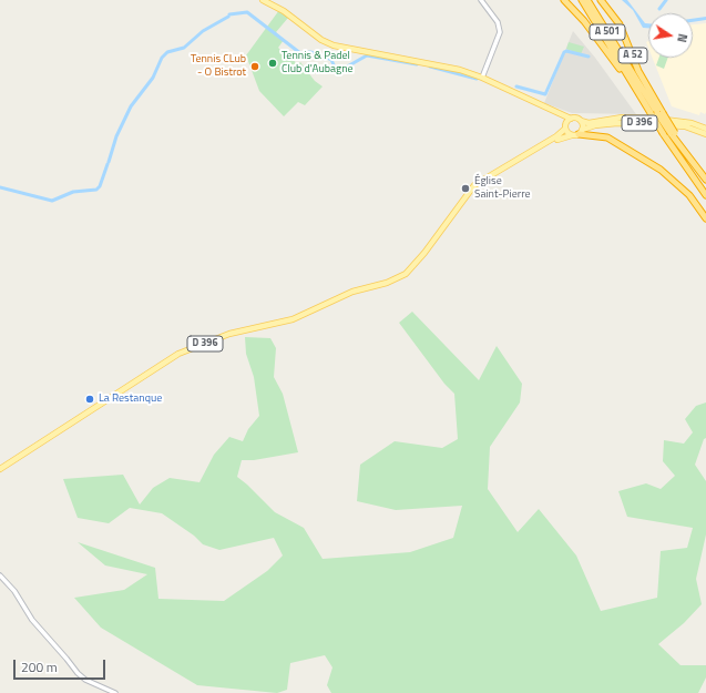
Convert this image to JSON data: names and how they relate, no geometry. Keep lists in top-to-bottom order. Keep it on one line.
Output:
{"streets":{"highway":["A 501","A 52"],"main road":["D 396"]},"crossings":[["A 501","A 52"]],"places":["Tennis & Padel Club d'Aubagne","Tennis CLub - O Bistrot","Église Saint-Pierre","La Restanque"],"scale_bar":"200 m","north":"right"}
